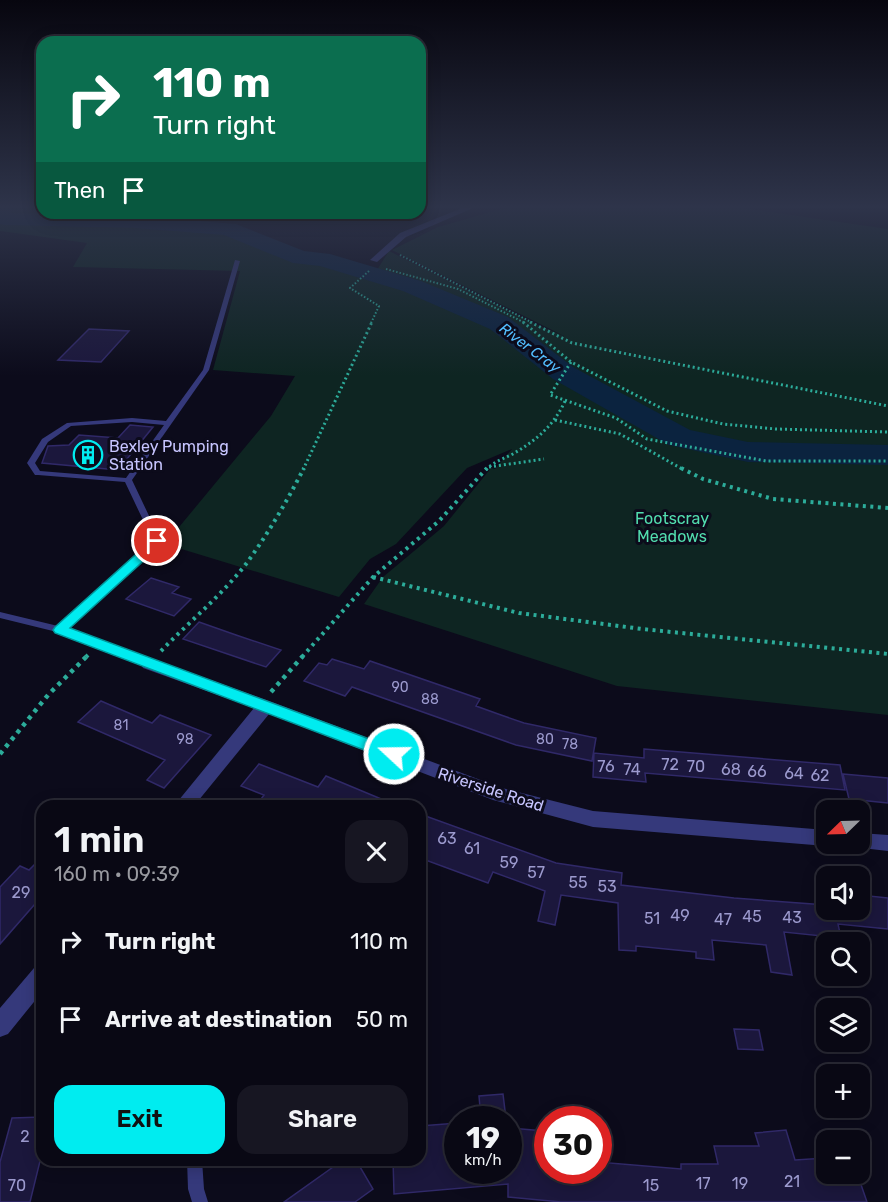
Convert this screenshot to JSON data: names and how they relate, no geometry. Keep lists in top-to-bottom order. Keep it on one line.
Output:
{"streets":{"street":["Riverside Road"]},"water":["River Cray"],"parks":["Footscray Meadows"],"places":{"building":["Bexley Pumping Station"]},"house_numbers":["90","88","81","98","80","78","72","76","70","74","68","66","64","62","63","61","59","57","55","53","29","49","45","43","51","47","2","21","17","19","70","15"],"north":"bottom left","page":{"turn":["110 m","Turn right"],"then":"Then","map_buttons":["+","−"],"heading":["1 min","160 m · 09:39"],"list":[{"name":"Turn right","value":"110 m"},{"name":"Arrive at destination","value":"50 m"}],"buttons":["Exit","Share"],"speed":"19 km/h","limit":"30"}}
